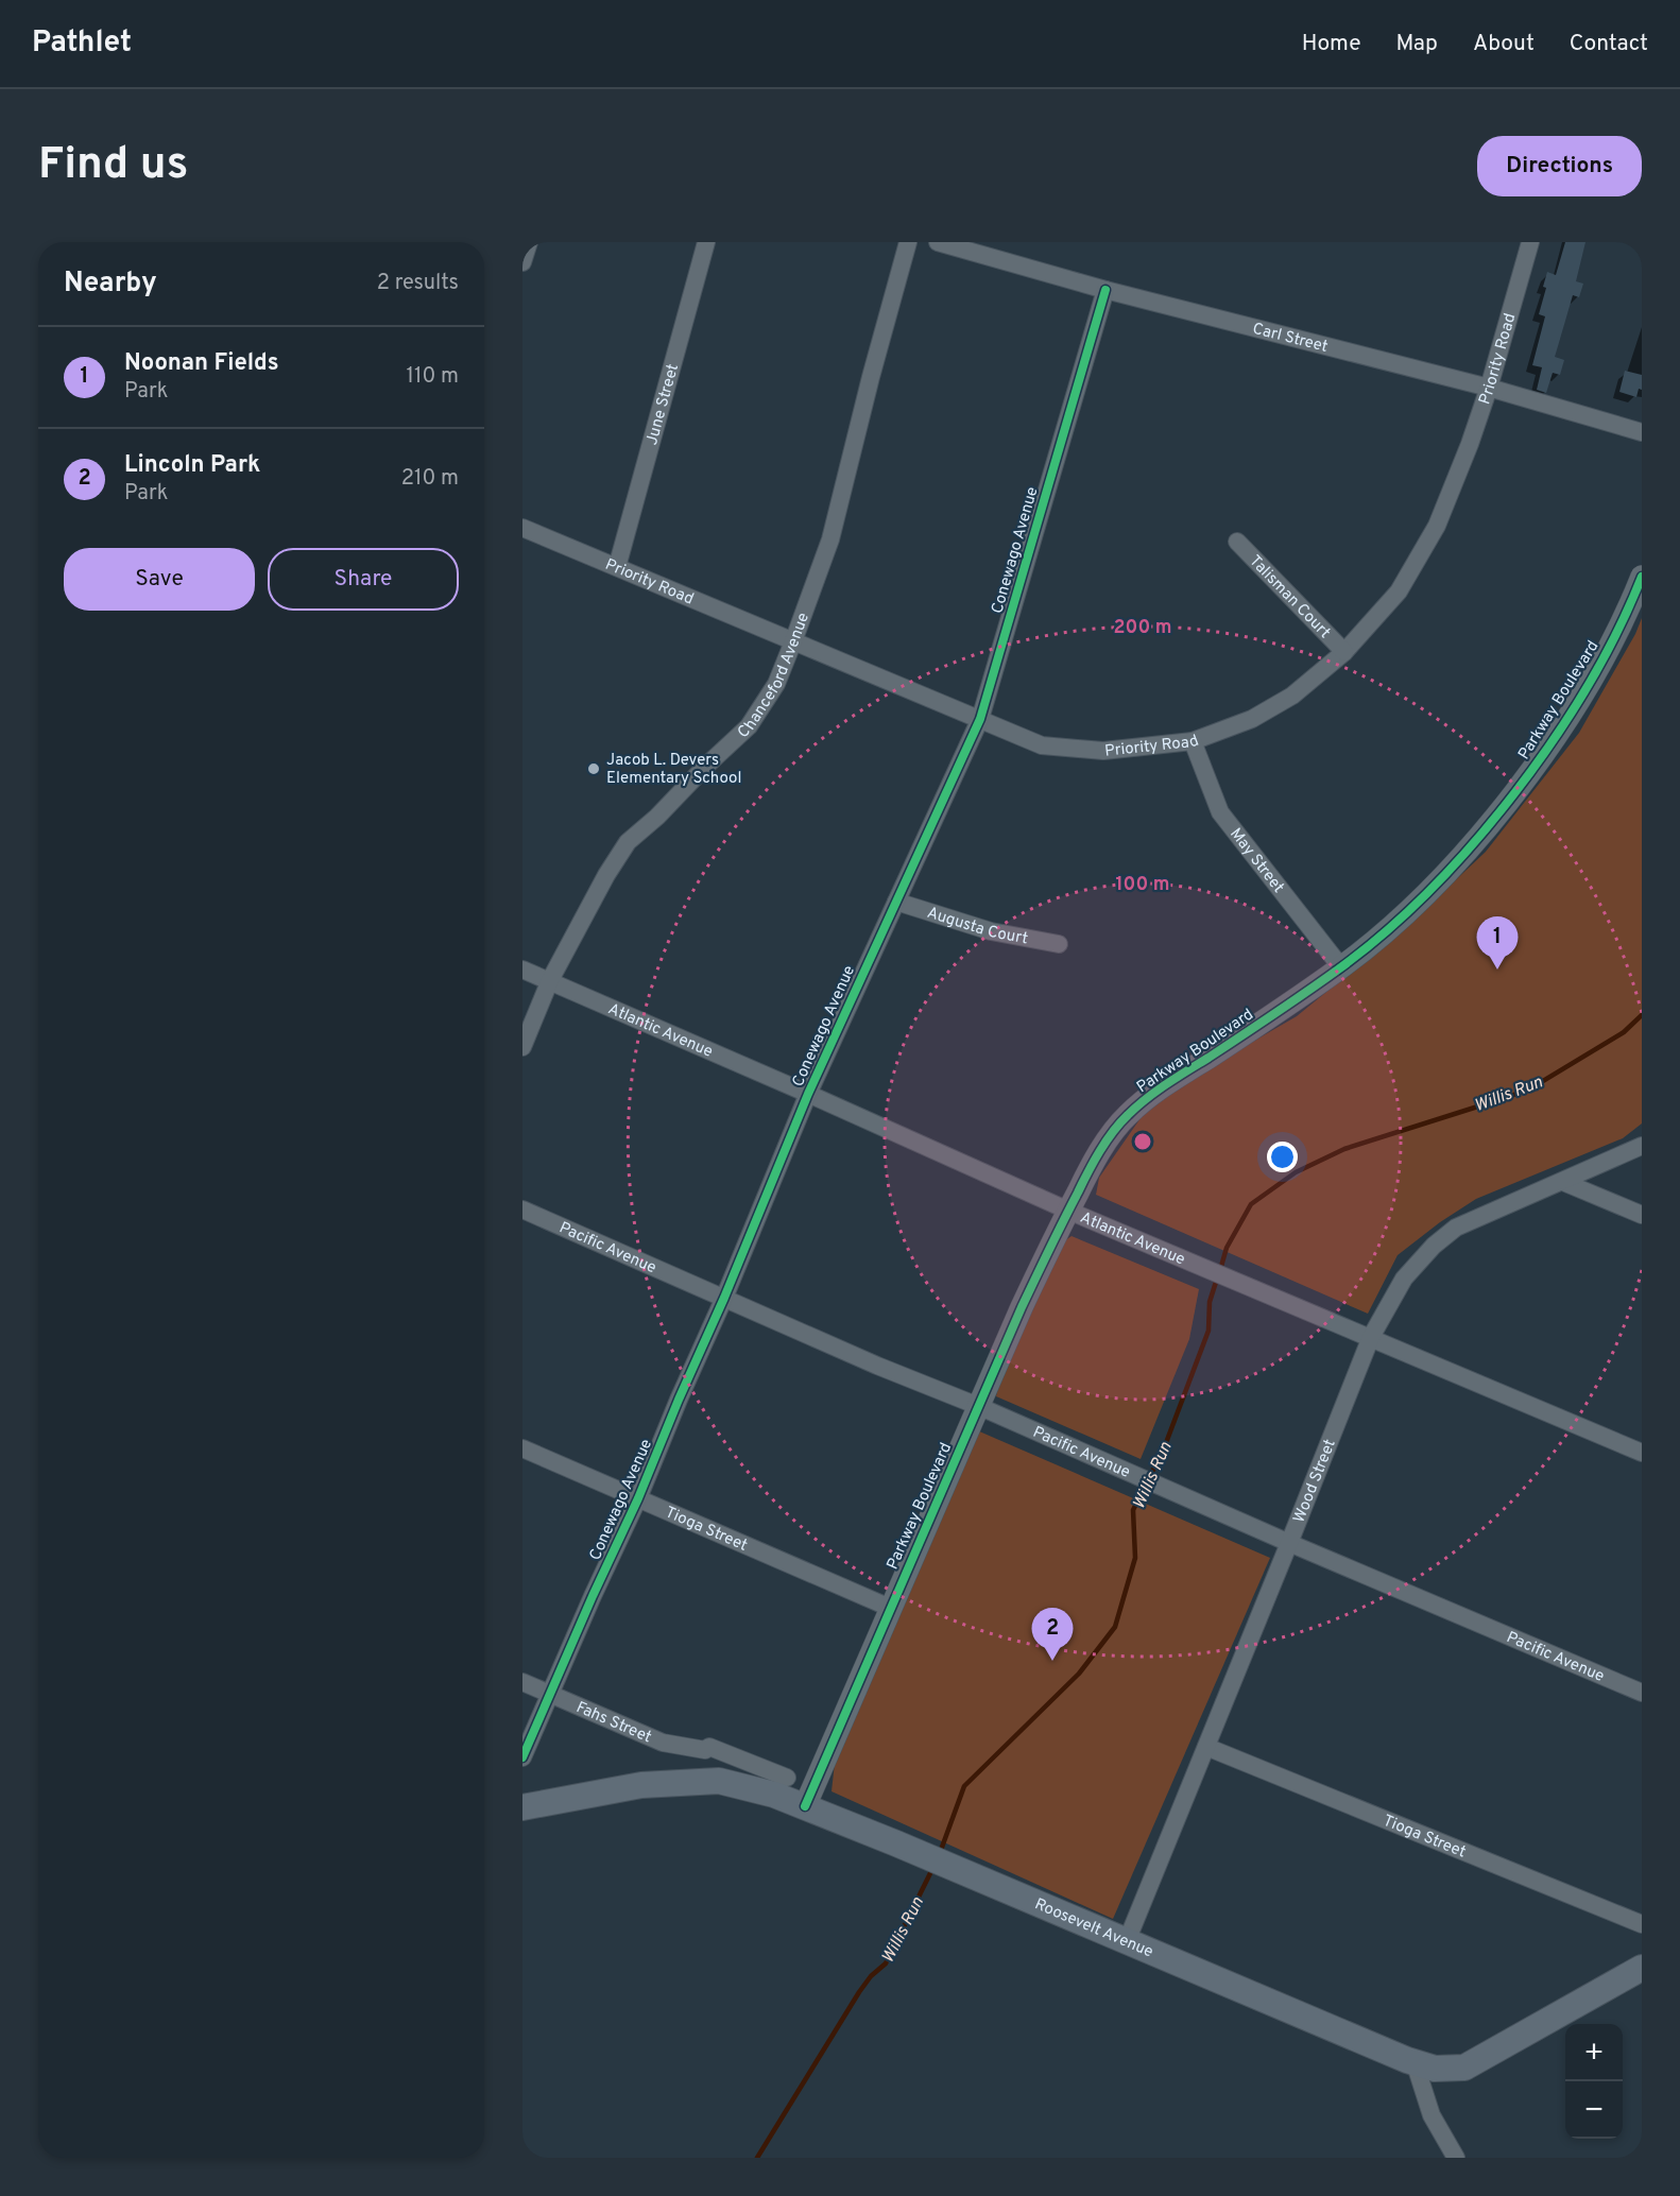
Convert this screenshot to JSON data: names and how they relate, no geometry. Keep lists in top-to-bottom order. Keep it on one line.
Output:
{"streets":{"main road":["Roosevelt Avenue"],"street":["Carl Street","Priority Road","June Street","Conewago Avenue","Talisman Court","Chanceford Avenue","Parkway Boulevard","May Street","Augusta Court","Atlantic Avenue","Pacific Avenue","Wood Street","Tioga Street","Fahs Street"]},"crossings":[["Carl Street","Priority Road"],["Carl Street","Conewago Avenue"],["Priority Road","June Street"],["Priority Road","Conewago Avenue"],["Priority Road","Talisman Court"],["Priority Road","Chanceford Avenue"],["Priority Road","May Street"],["Conewago Avenue","Augusta Court"],["Conewago Avenue","Atlantic Avenue"],["Conewago Avenue","Pacific Avenue"],["Conewago Avenue","Tioga Street"],["Conewago Avenue","Fahs Street"],["Chanceford Avenue","Atlantic Avenue"],["Parkway Boulevard","May Street"],["Parkway Boulevard","Atlantic Avenue"],["Parkway Boulevard","Pacific Avenue"],["Parkway Boulevard","Tioga Street"],["Parkway Boulevard","Roosevelt Avenue"],["Atlantic Avenue","Wood Street"],["Pacific Avenue","Wood Street"],["Wood Street","Tioga Street"],["Wood Street","Roosevelt Avenue"]],"water":["Willis Run"],"places":["Jacob L. Devers Elementary School"],"page":{"header":"Pathlet","nav":["Home","Map","About","Contact"],"buttons":["Directions",["Save","Share"]],"title":"Find us","heading":["Nearby","2 results"],"list":[{"mark":"1","name":"Noonan Fields","note":"Park","value":"110 m"},{"mark":"2","name":"Lincoln Park","note":"Park","value":"210 m"}],"pins":["1","2"],"map_buttons":["+","−"]},"rings":["200 m","100 m"]}
